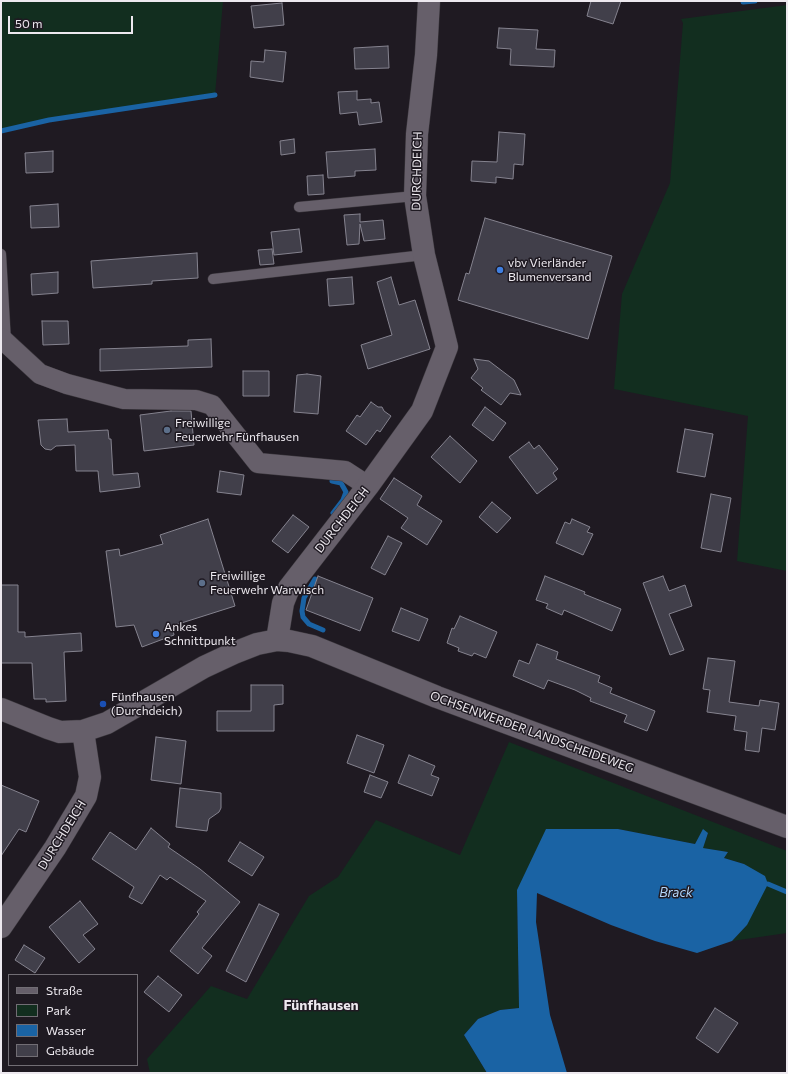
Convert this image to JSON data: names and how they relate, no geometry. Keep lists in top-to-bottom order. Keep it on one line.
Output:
{"streets":{"street":["DURCHDEICH","OCHSENWERDER LANDSCHEIDEWEG"]},"crossings":[["DURCHDEICH","OCHSENWERDER LANDSCHEIDEWEG"]],"districts":["Fünfhausen"],"water":["Brack"],"places":["vbv Vierländer Blumenversand","Freiwillige Feuerwehr Fünfhausen","Freiwillige Feuerwehr Warwisch","Ankes Schnittpunkt","Fünfhausen (Durchdeich)"],"legend":["Straße","Park","Wasser","Gebäude"],"scale_bar":"50 m"}
